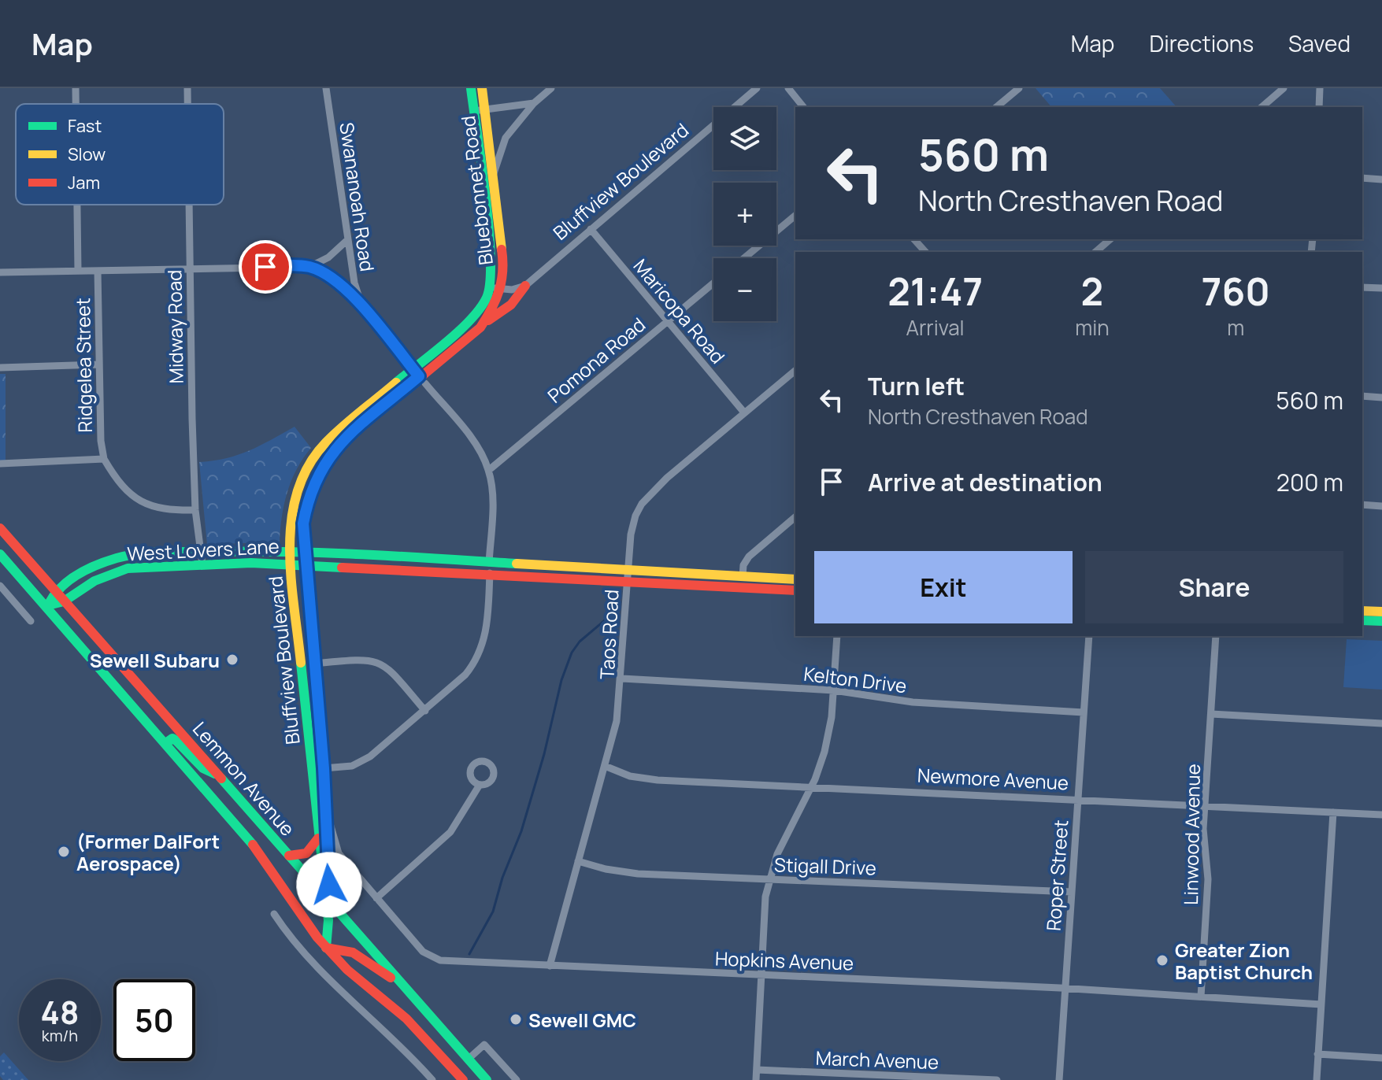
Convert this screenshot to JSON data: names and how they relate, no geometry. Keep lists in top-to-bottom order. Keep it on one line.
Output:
{"streets":{"main road":["Bluffview Boulevard","Bluebonnet Road","West Lovers Lane","Lemmon Avenue"],"street":["Swananoah Road","Maricopa Road","Midway Road","Pomona Road","Ridgelea Street","Taos Road","Kelton Drive","Newmore Avenue","Linwood Avenue","Stigall Drive","Roper Street","Hopkins Avenue","March Avenue"]},"crossings":[["Bluffview Boulevard","Bluebonnet Road"],["Bluffview Boulevard","Maricopa Road"],["Bluffview Boulevard","West Lovers Lane"],["Bluffview Boulevard","Lemmon Avenue"],["Bluffview Boulevard","Hopkins Avenue"],["Maricopa Road","Pomona Road"],["Maricopa Road","Taos Road"],["Midway Road","West Lovers Lane"],["West Lovers Lane","Taos Road"],["West Lovers Lane","Lemmon Avenue"],["Taos Road","Kelton Drive"],["Taos Road","Newmore Avenue"],["Taos Road","Stigall Drive"],["Taos Road","Hopkins Avenue"],["Kelton Drive","Roper Street"],["Newmore Avenue","Linwood Avenue"],["Newmore Avenue","Roper Street"],["Linwood Avenue","Hopkins Avenue"],["Stigall Drive","Roper Street"],["Roper Street","Hopkins Avenue"]],"places":["Sewell Subaru","(Former DalFort Aerospace)","Greater Zion Baptist Church","Sewell GMC"],"legend":["Fast","Slow","Jam"],"page":{"header":"Map","nav":["Map","Directions","Saved"],"map_buttons":["+","−"],"turn":["560 m","North Cresthaven Road"],"eta":["21:47","Arrival","2","min","760","m"],"list":[{"name":"Turn left","note":"North Cresthaven Road","value":"560 m"},{"name":"Arrive at destination","value":"200 m"}],"buttons":["Exit","Share"],"speed":"48 km/h","limit":"50"}}
